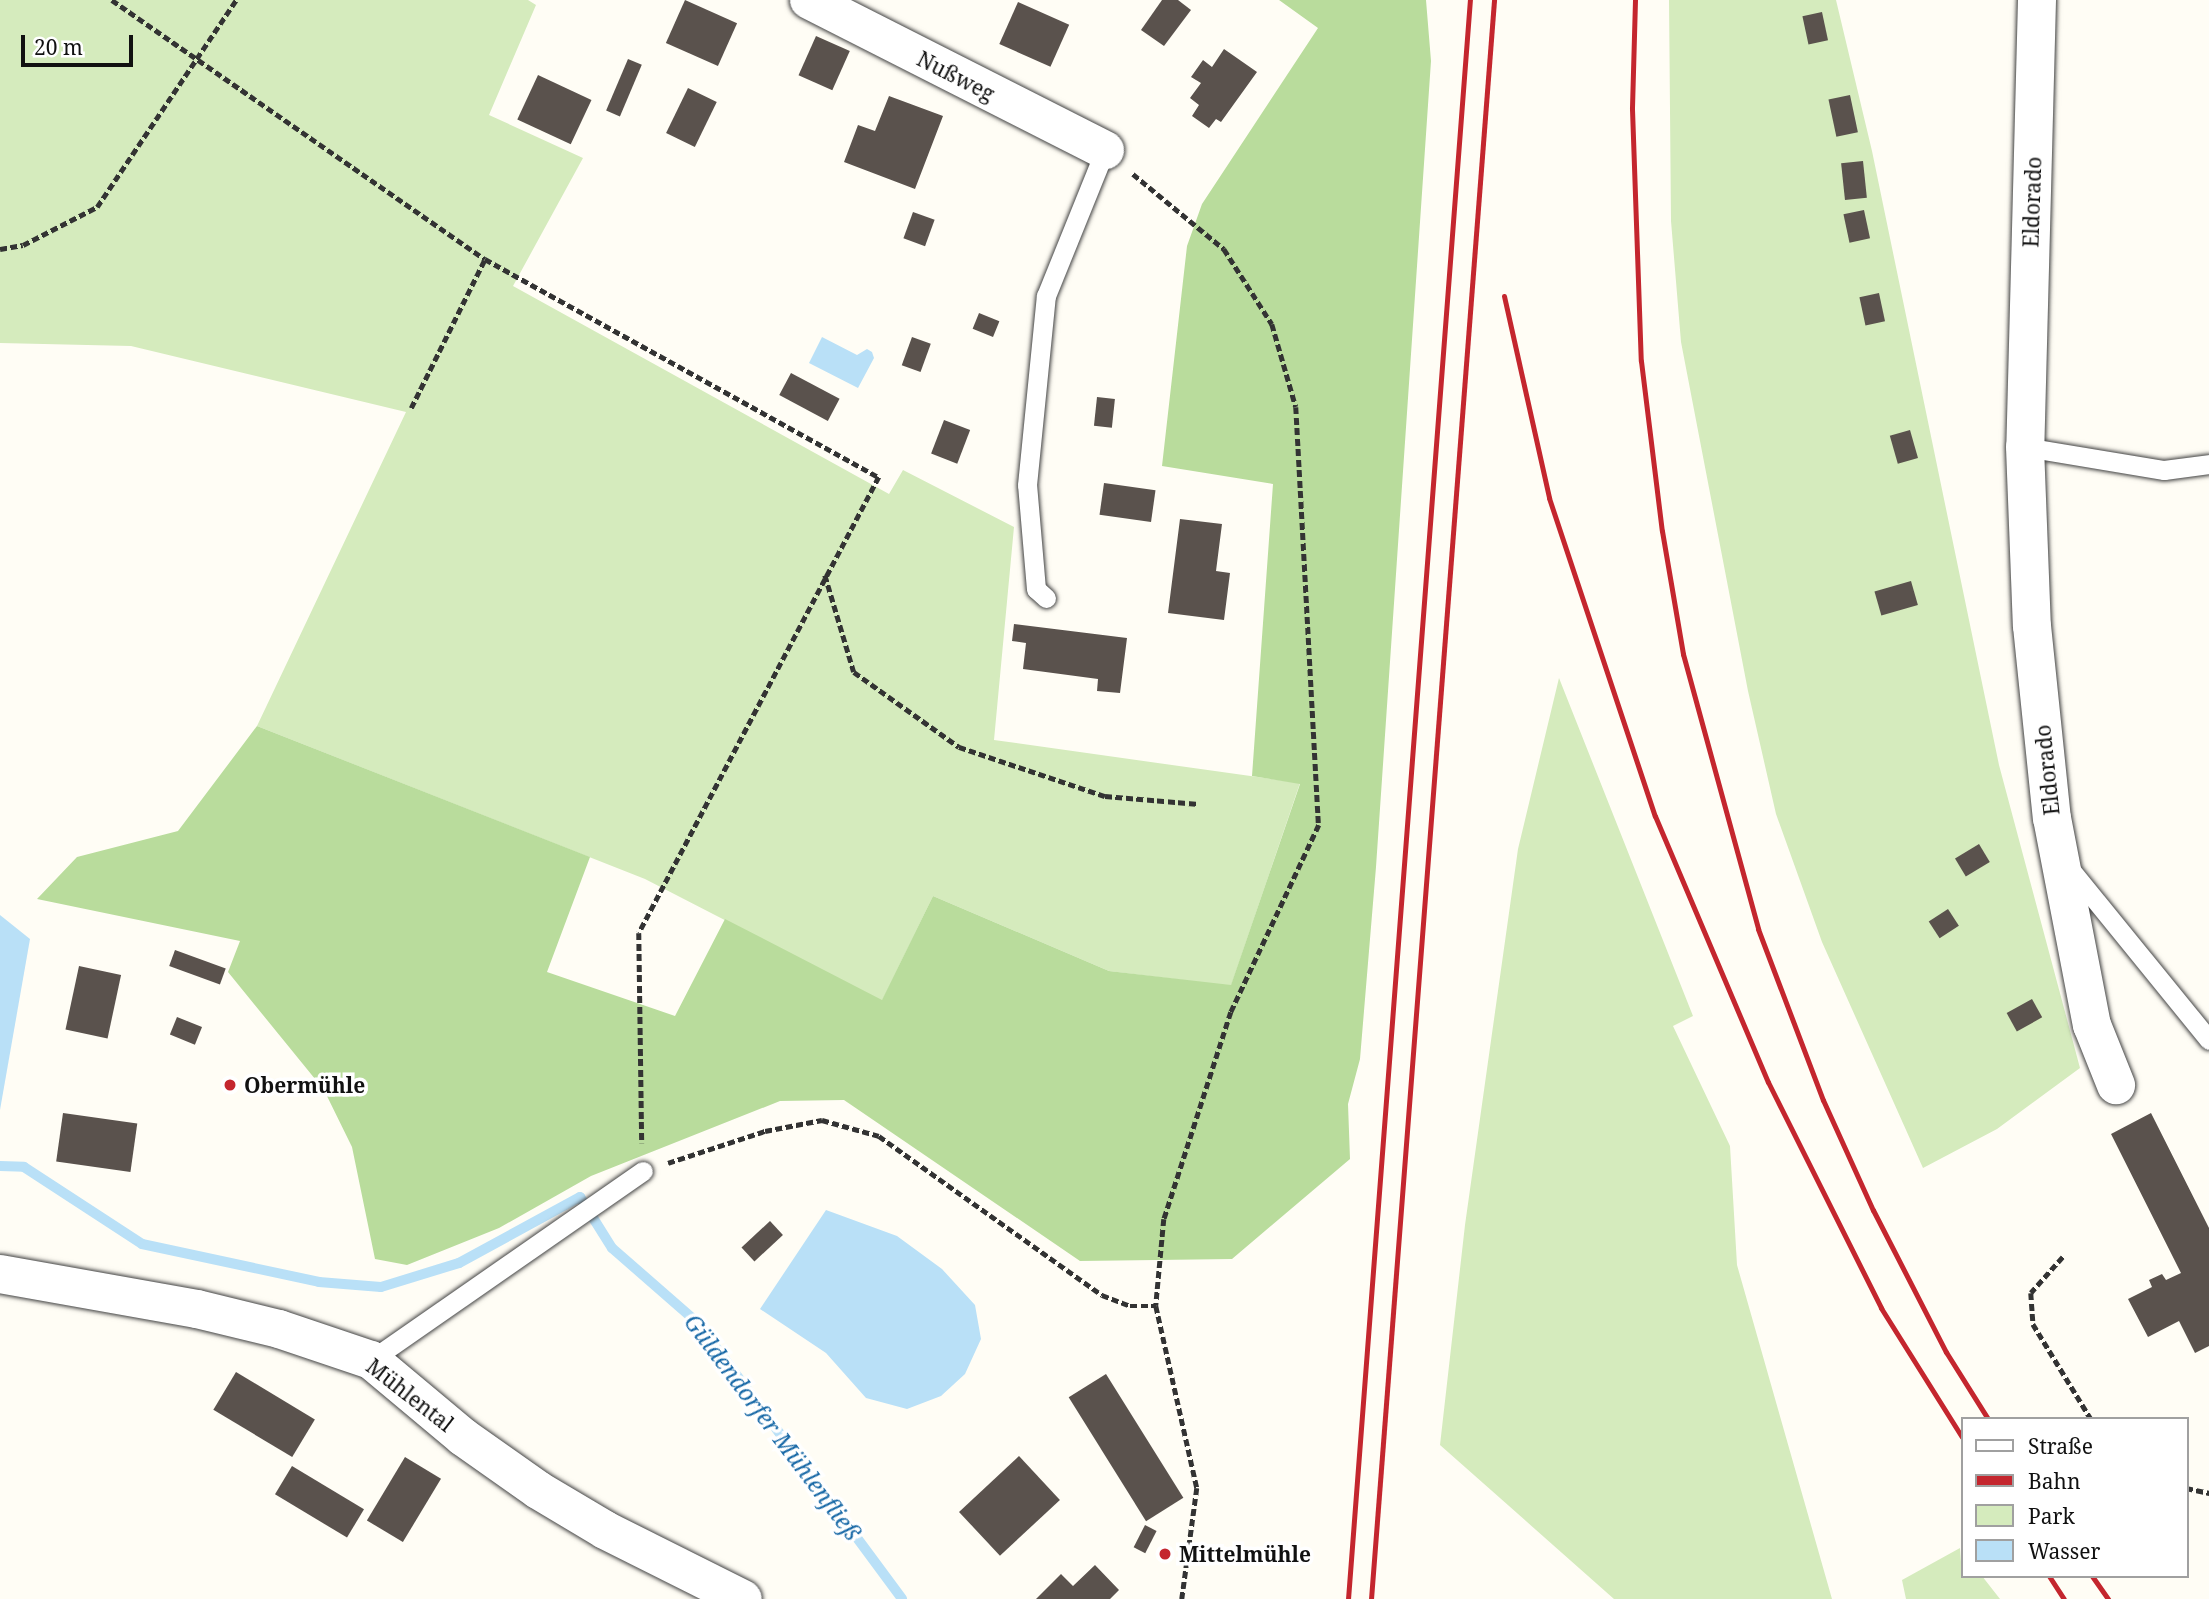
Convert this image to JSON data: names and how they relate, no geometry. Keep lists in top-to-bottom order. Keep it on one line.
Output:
{"streets":{"street":["Nußweg","Eldorado","Mühlental"]},"water":["Güldendorfer Mühlenfließ"],"places":["Obermühle","Mittelmühle"],"legend":["Straße","Bahn","Park","Wasser"],"scale_bar":"20 m"}
